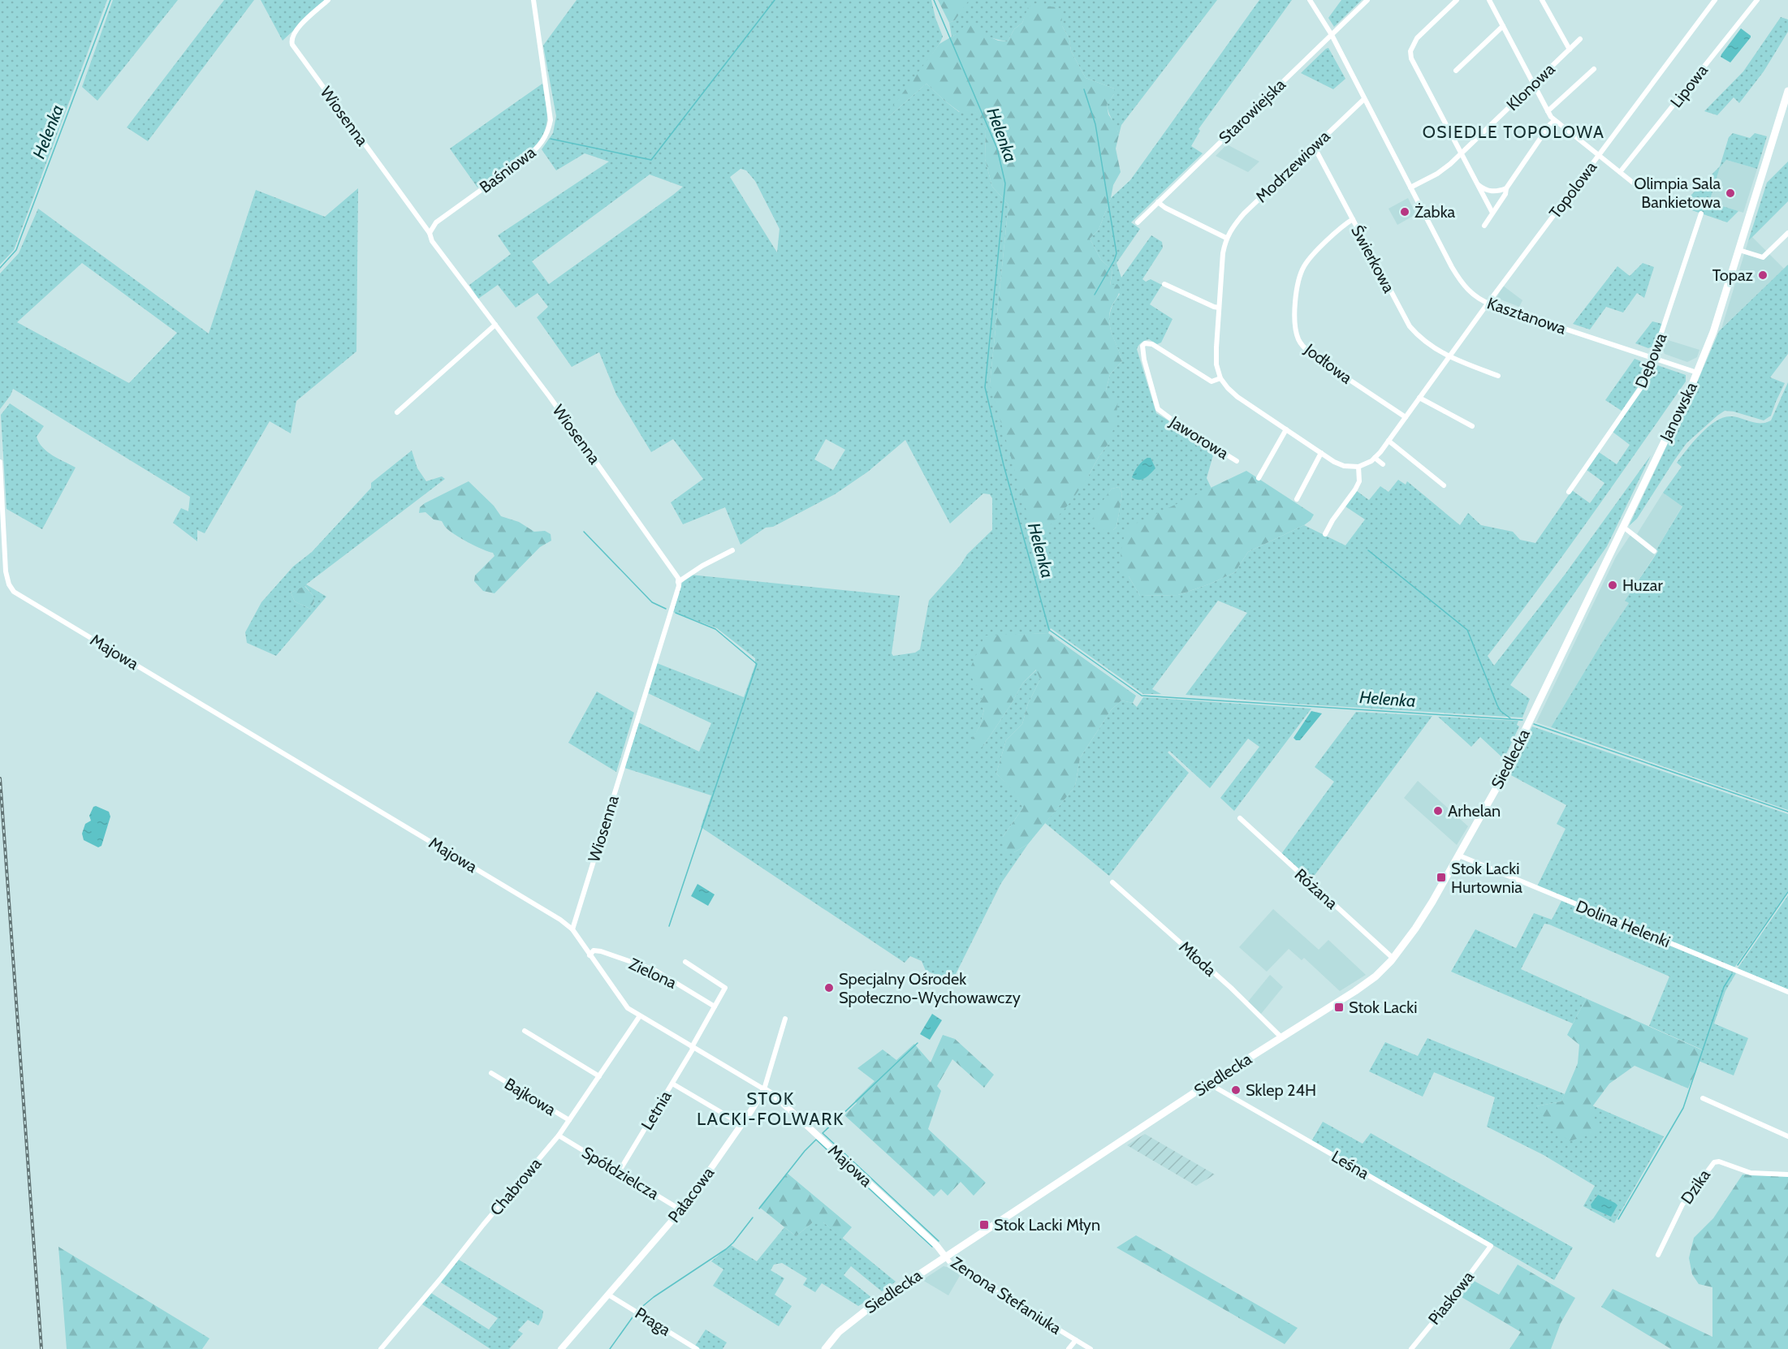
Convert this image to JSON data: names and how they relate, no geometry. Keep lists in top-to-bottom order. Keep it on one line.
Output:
{"streets":{"main road":["Janowska","Siedlecka"],"street":["Lipowa","Klonowa","Starowiejska","Wiosenna","Modrzewiowa","Baśniowa","Topolowa","Świerkowa","Kasztanowa","Dębowa","Jodłowa","Jaworowa","Majowa","Różana","Dolina Helenki","Młoda","Zielona","Bajkowa","Letnia","Leśna","Spółdzielcza","Chabrowa","Dzika","Pałacowa","Zenona Stefaniuka","Piaskowa","Praga"]},"crossings":[["Klonowa","Kasztanowa"],["Starowiejska","Kasztanowa"],["Wiosenna","Baśniowa"],["Wiosenna","Majowa"],["Modrzewiowa","Świerkowa"],["Modrzewiowa","Kasztanowa"],["Modrzewiowa","Jaworowa"],["Topolowa","Świerkowa"],["Topolowa","Kasztanowa"],["Topolowa","Jodłowa"],["Świerkowa","Jodłowa"],["Kasztanowa","Dębowa"],["Kasztanowa","Janowska"],["Janowska","Siedlecka"],["Majowa","Siedlecka"],["Majowa","Zielona"],["Majowa","Letnia"],["Majowa","Chabrowa"],["Majowa","Pałacowa"],["Majowa","Zenona Stefaniuka"],["Siedlecka","Różana"],["Siedlecka","Dolina Helenki"],["Siedlecka","Młoda"],["Siedlecka","Leśna"],["Siedlecka","Zenona Stefaniuka"],["Zielona","Letnia"],["Bajkowa","Chabrowa"],["Letnia","Spółdzielcza"],["Leśna","Piaskowa"],["Spółdzielcza","Chabrowa"],["Spółdzielcza","Pałacowa"],["Pałacowa","Praga"]],"districts":["OSIEDLE TOPOLOWA","STOK LACKI-FOLWARK"],"water":["Helenka"],"places":{"other":["Olimpia Sala Bankietowa","Żabka","Topaz","Huzar","Arhelan","Specjalny Ośrodek Społeczno-Wychowawczy","Sklep 24H"],"transit":["Stok Lacki Hurtownia","Stok Lacki","Stok Lacki Młyn"]}}
